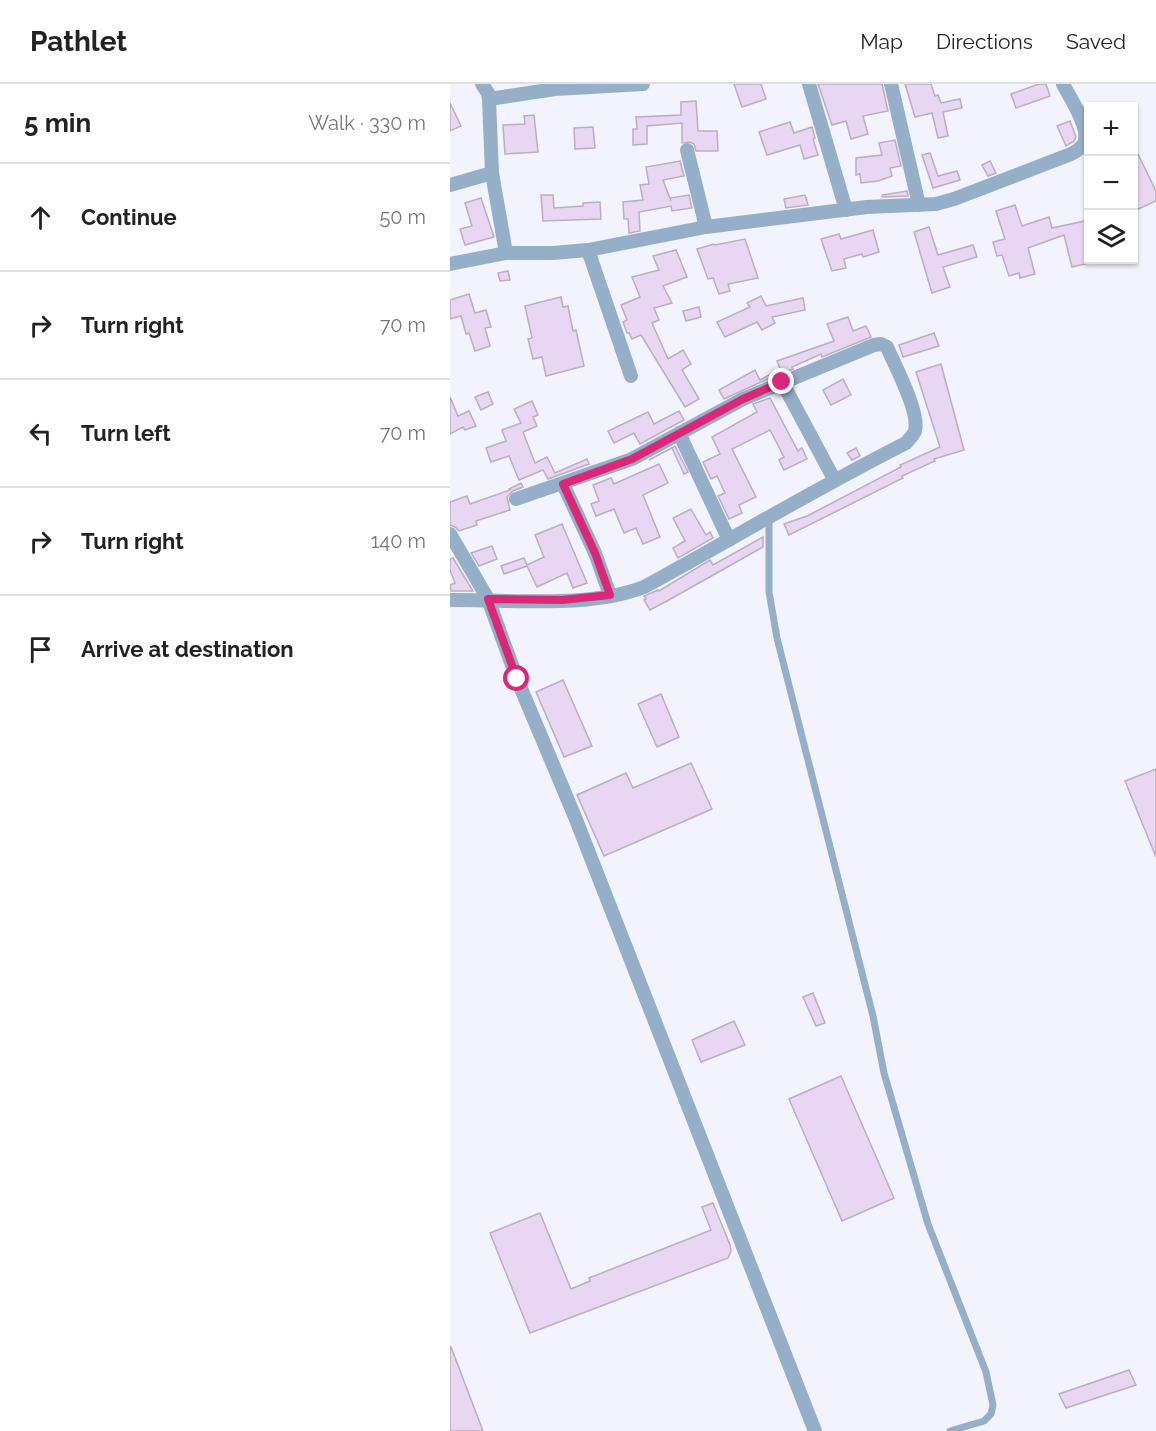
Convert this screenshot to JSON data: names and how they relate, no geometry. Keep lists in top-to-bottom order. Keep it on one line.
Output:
{"page":{"header":"Pathlet","nav":["Map","Directions","Saved"],"heading":["5 min","Walk · 330 m"],"map_buttons":["+","−"],"list":[["Continue","50 m"],["Turn right","70 m"],["Turn left","70 m"],["Turn right","140 m"],"Arrive at destination"]}}
